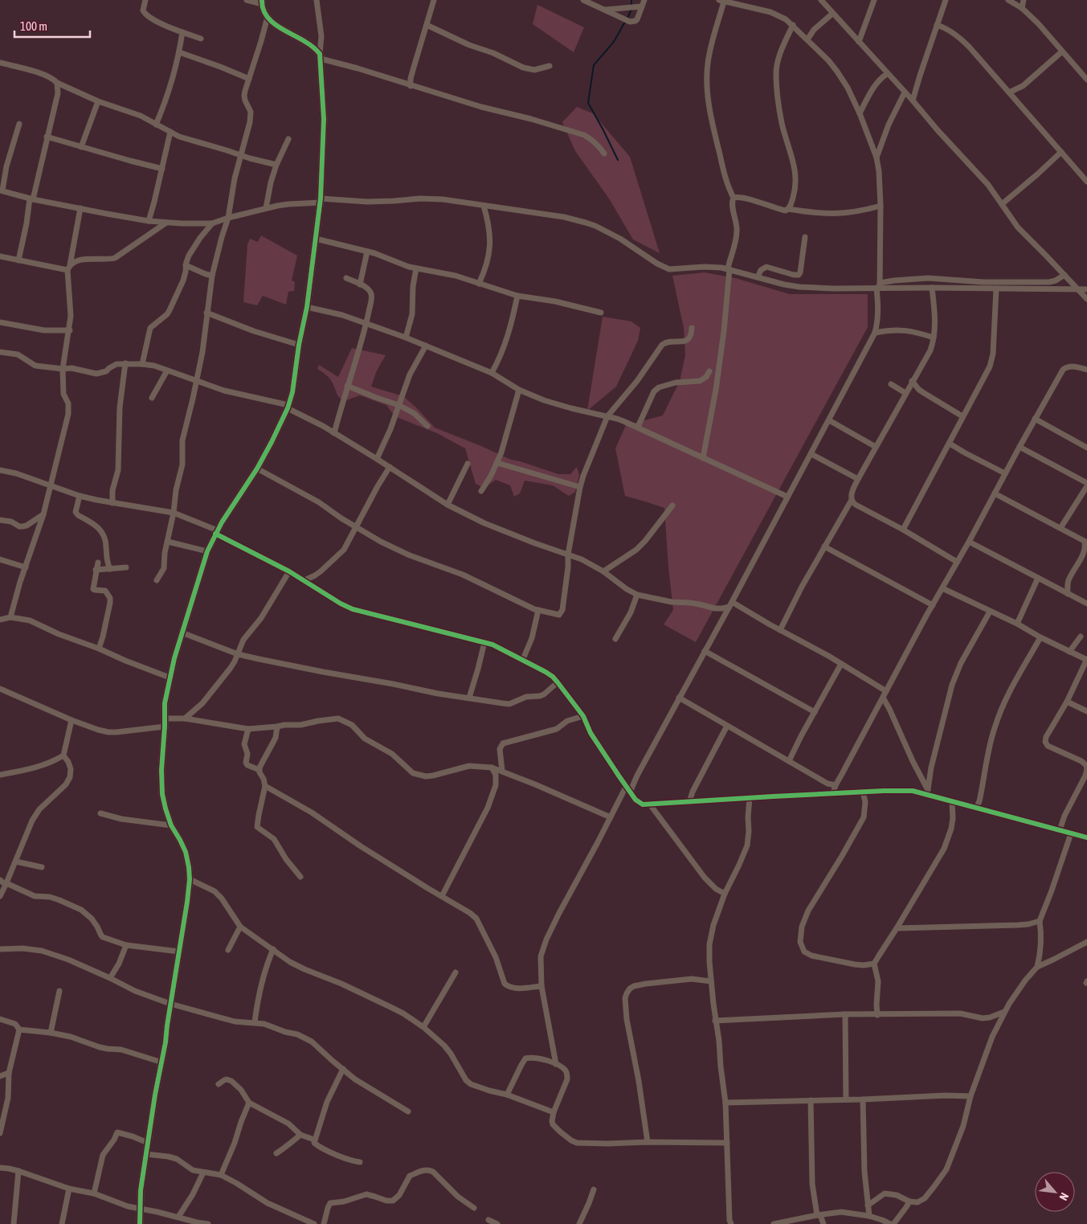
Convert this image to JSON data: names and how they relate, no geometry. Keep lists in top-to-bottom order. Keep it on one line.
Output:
{"scale_bar":"100 m","north":"bottom right"}
